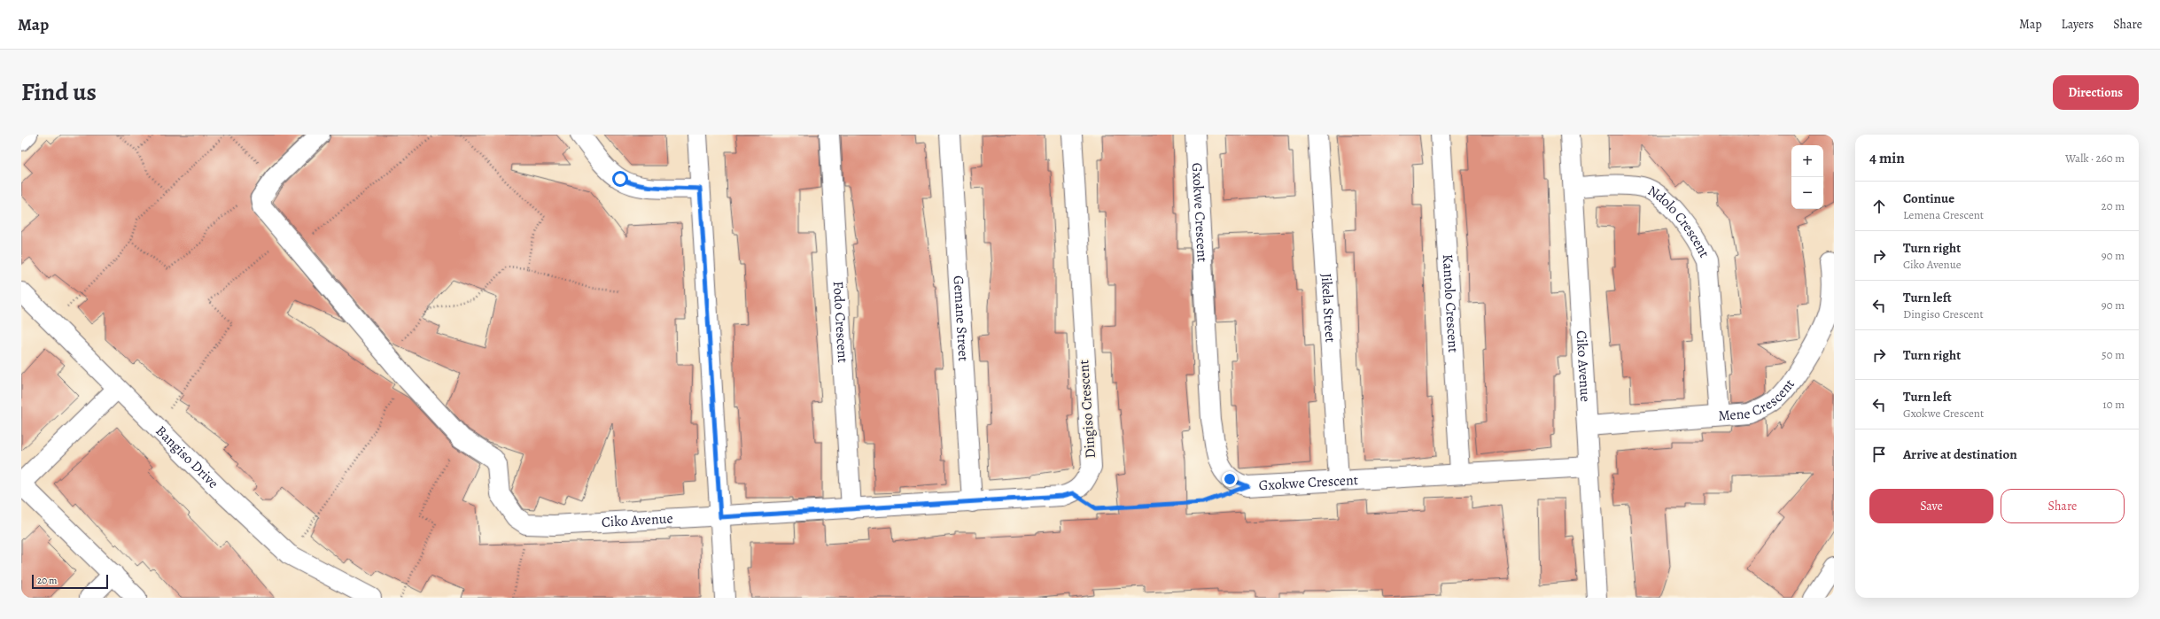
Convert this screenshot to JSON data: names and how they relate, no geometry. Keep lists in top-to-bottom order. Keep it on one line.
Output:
{"streets":{"street":["Gxokwe Crescent","Ndolo Crescent","Kantolo Crescent","Jikela Street","Gemane Street","Fodo Crescent","Ciko Avenue","Mene Crescent","Dingiso Crescent","Bangiso Drive"]},"crossings":[["Gxokwe Crescent","Kantolo Crescent"],["Gxokwe Crescent","Jikela Street"],["Gxokwe Crescent","Ciko Avenue"],["Ndolo Crescent","Ciko Avenue"],["Ndolo Crescent","Mene Crescent"],["Ciko Avenue","Mene Crescent"]],"scale_bar":"20 m","page":{"header":"Map","nav":["Map","Layers","Share"],"title":"Find us","buttons":["Directions",["Save","Share"]],"heading":["4 min","Walk · 260 m"],"map_buttons":["+","−"],"list":[["Continue","Lemena Crescent","20 m"],["Turn right","Ciko Avenue","90 m"],["Turn left","Dingiso Crescent","90 m"],["Turn right","50 m"],["Turn left","Gxokwe Crescent","10 m"],"Arrive at destination"],"scale":"20 m"}}
